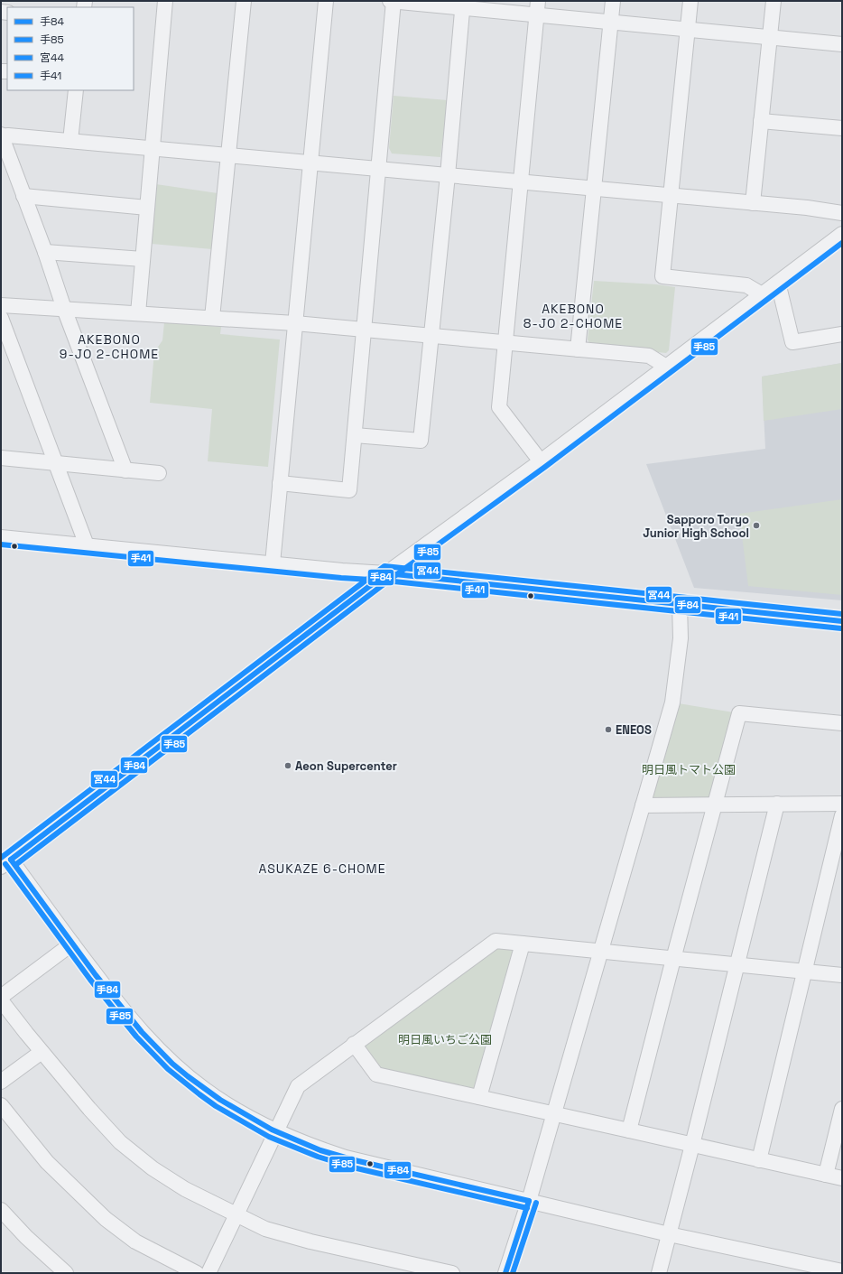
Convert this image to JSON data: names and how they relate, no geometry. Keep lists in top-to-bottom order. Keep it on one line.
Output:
{"districts":["AKEBONO 8-JO 2-CHOME","AKEBONO 9-JO 2-CHOME","ASUKAZE 6-CHOME"],"parks":["明日風トマト公園","明日風いちご公園"],"places":["Sapporo Toryo Junior High School","ENEOS","Aeon Supercenter"],"lines":["transit line 手85","transit line 手41","transit line 宮44","transit line 手84"],"legend":["手84","手85","宮44","手41"]}
